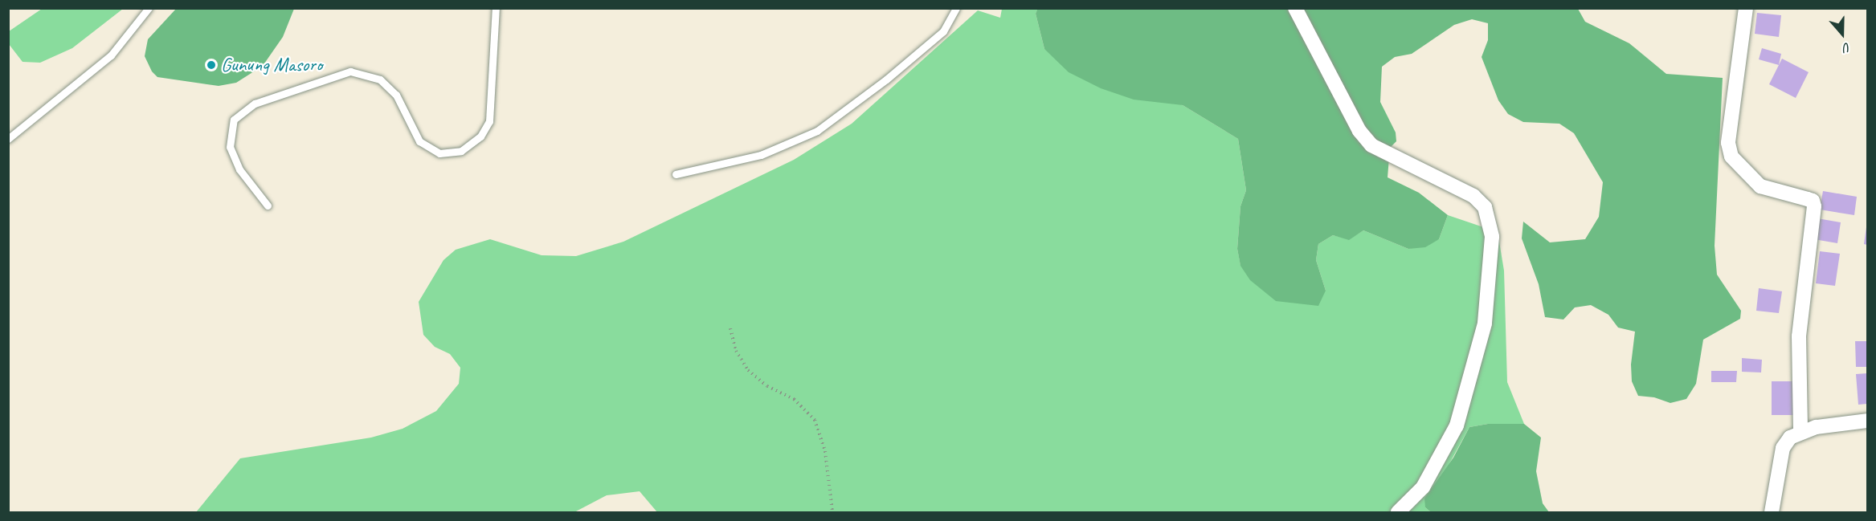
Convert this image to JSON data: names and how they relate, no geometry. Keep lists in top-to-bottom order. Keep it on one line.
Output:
{"places":["Gunung Masoro"],"north":"bottom"}
